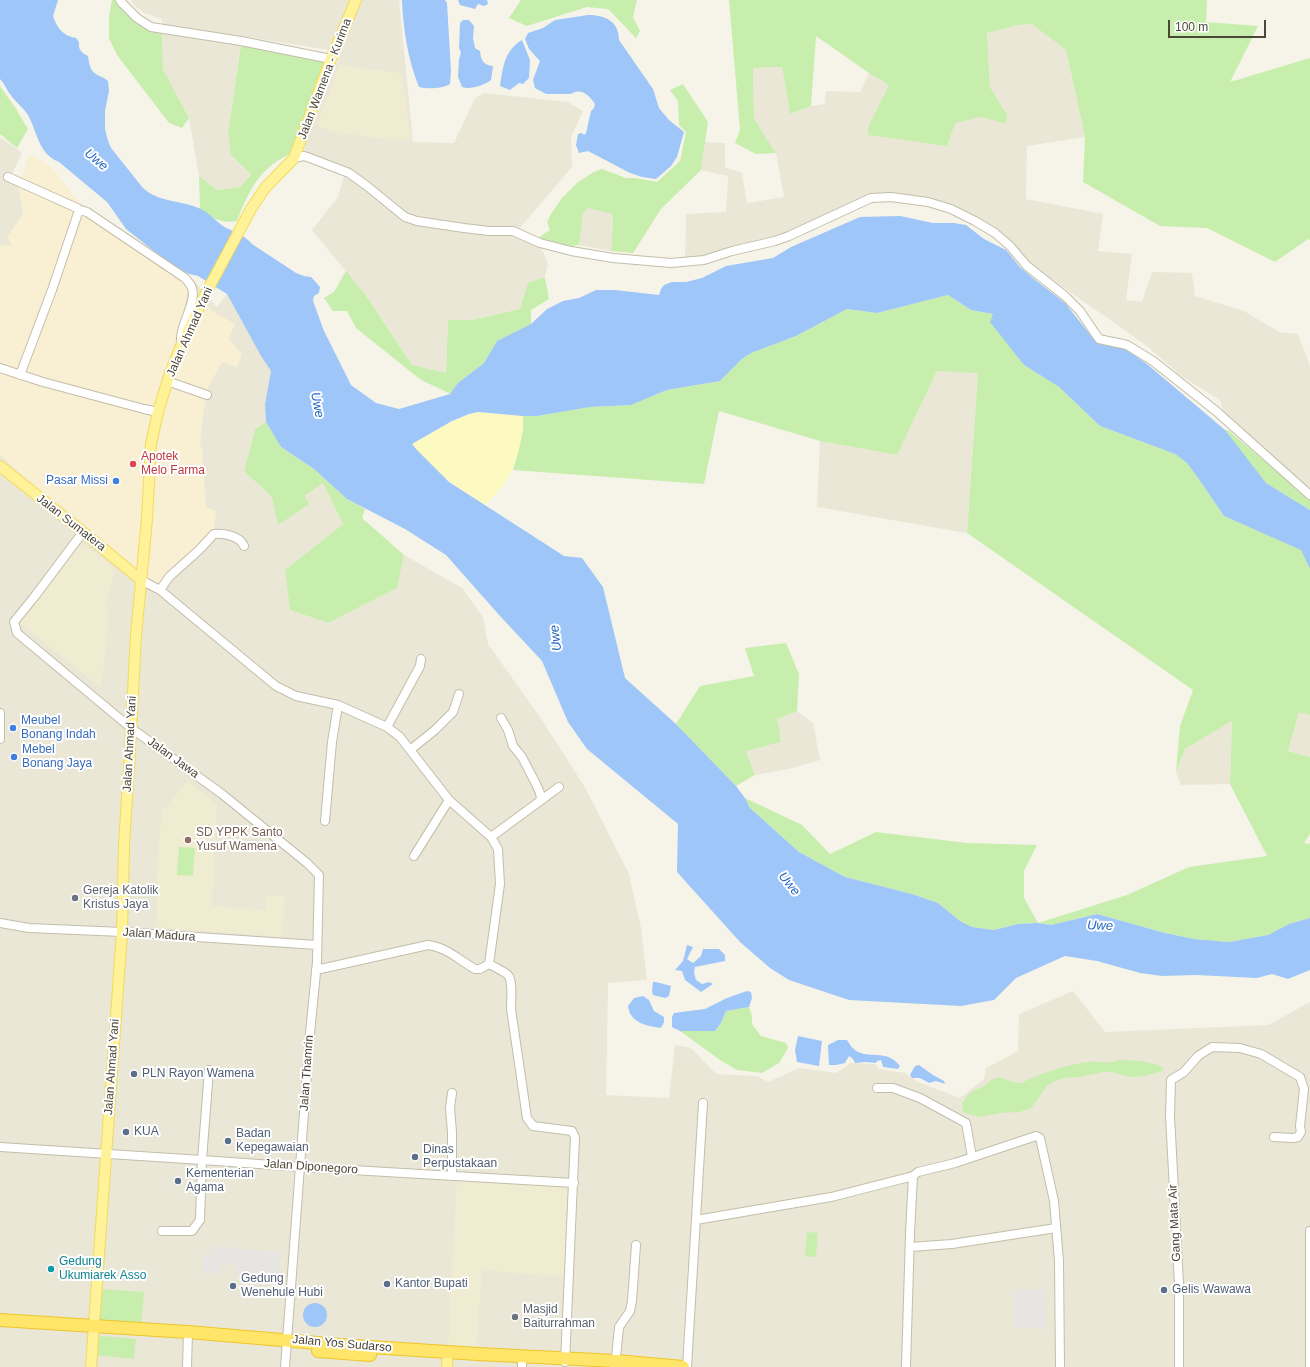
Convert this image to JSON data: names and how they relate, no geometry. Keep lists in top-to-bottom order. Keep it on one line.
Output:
{"streets":{"highway":["Jalan Yos Sudarso"],"main road":["Jalan Wamena - Kurima","Jalan Ahmad Yani","Jalan Sumatera"],"street":["Jalan Jawa","Jalan Madura","Jalan Thamrin","Jalan Diponegoro","Gang Mata Air"]},"crossings":[["Jalan Wamena - Kurima","Jalan Ahmad Yani"],["Jalan Ahmad Yani","Jalan Sumatera"],["Jalan Ahmad Yani","Jalan Jawa"],["Jalan Ahmad Yani","Jalan Madura"],["Jalan Ahmad Yani","Jalan Diponegoro"],["Jalan Ahmad Yani","Jalan Yos Sudarso"],["Jalan Sumatera","Jalan Jawa"],["Jalan Jawa","Jalan Thamrin"],["Jalan Madura","Jalan Thamrin"],["Jalan Thamrin","Jalan Diponegoro"],["Jalan Thamrin","Jalan Yos Sudarso"]],"water":["Uwe"],"places":["Apotek Melo Farma","Pasar Missi","Meubel Bonang Indah","Mebel Bonang Jaya","SD YPPK Santo Yusuf Wamena","Gereja Katolik Kristus Jaya","PLN Rayon Wamena","KUA","Badan Kepegawaian","Dinas Perpustakaan","Kementerian Agama","Gedung Ukumiarek Asso","Kantor Bupati","Gedung Wenehule Hubi","Gelis Wawawa","Masjid Baiturrahman"],"scale_bar":"100 m"}
